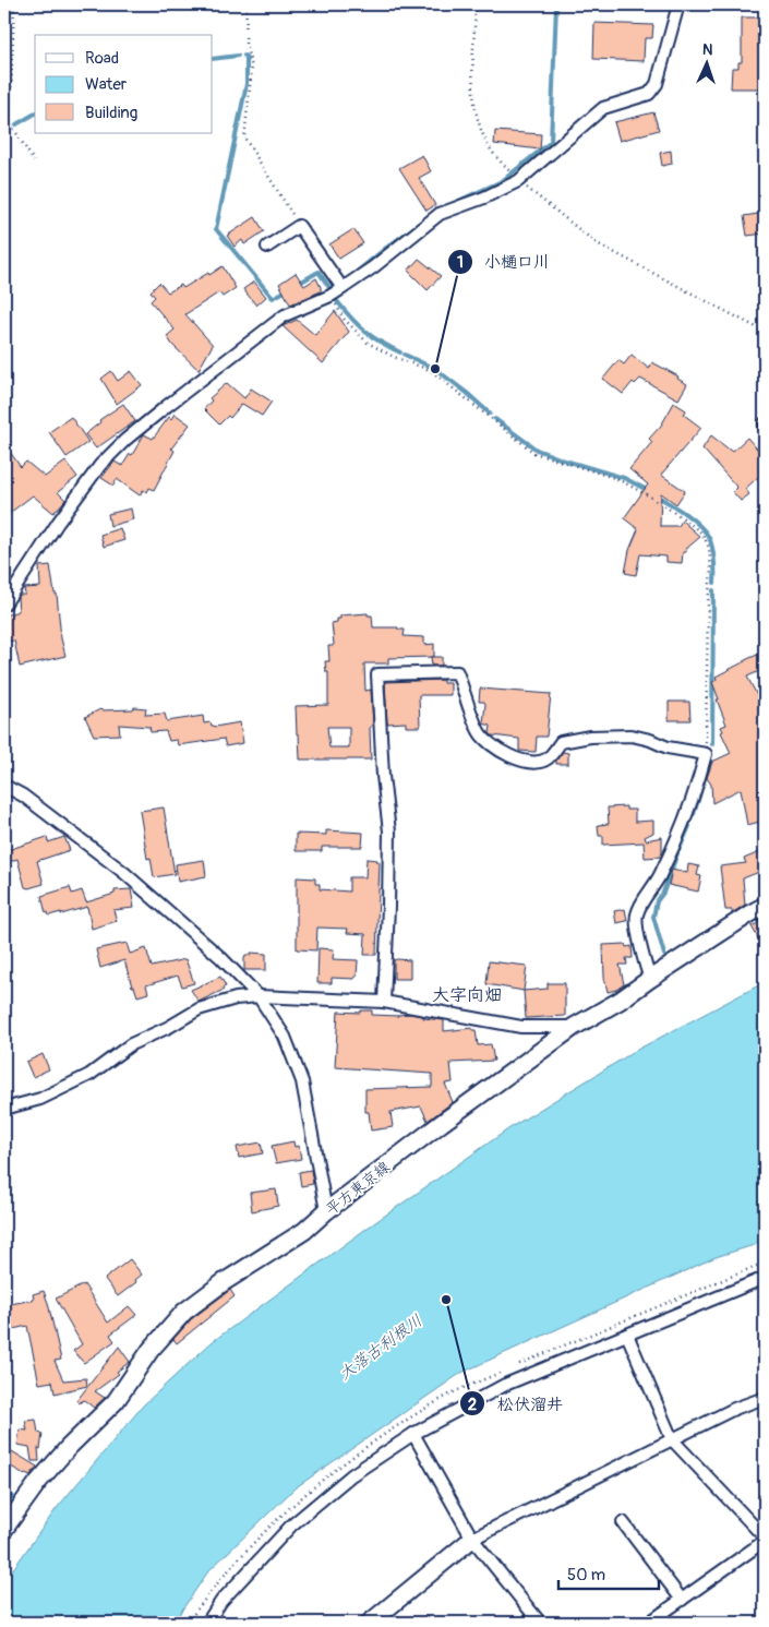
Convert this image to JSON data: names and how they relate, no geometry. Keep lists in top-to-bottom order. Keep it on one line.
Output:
{"streets":{"main road":["平方東京線"]},"districts":["大字向畑"],"water":["大落古利根川"],"places":["小樋口川","松伏溜井"],"legend":["Road","Water","Building"],"scale_bar":"50 m","north":"top"}
